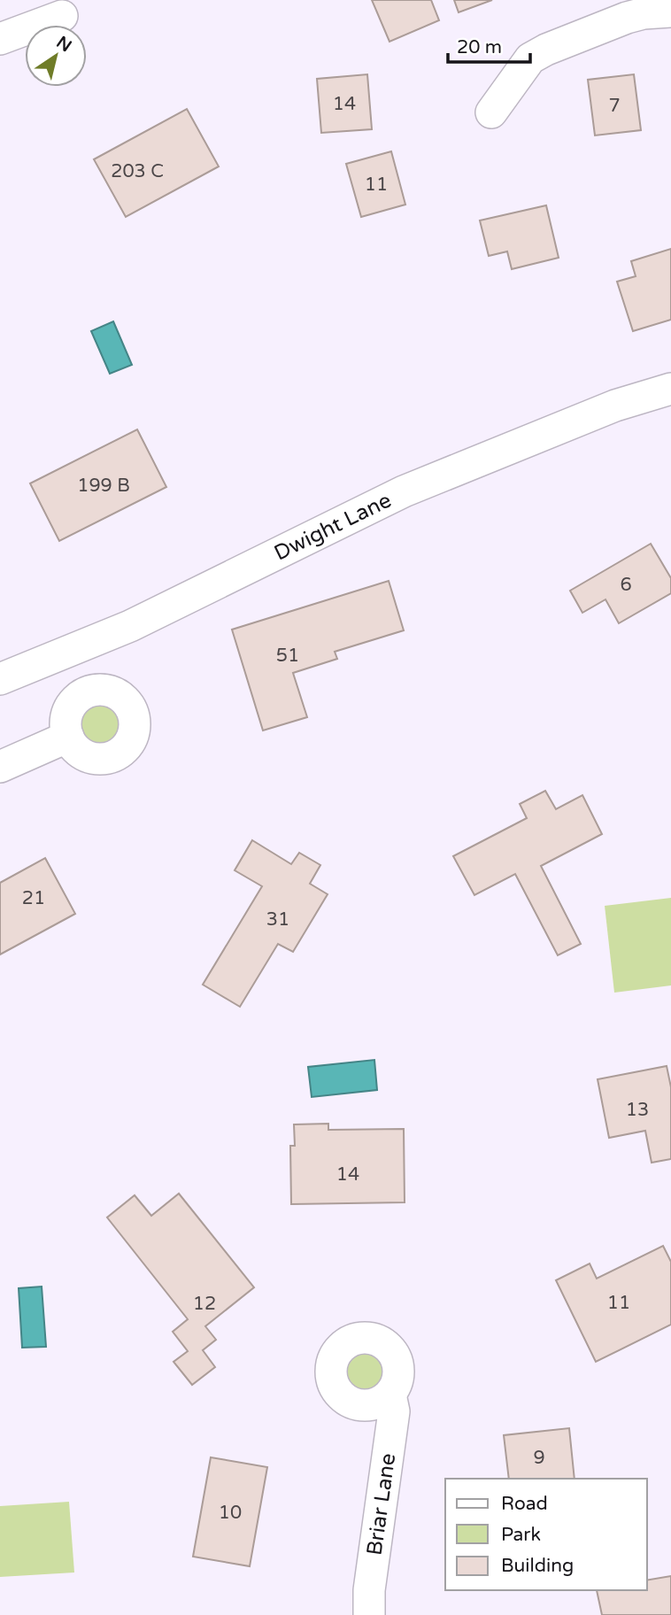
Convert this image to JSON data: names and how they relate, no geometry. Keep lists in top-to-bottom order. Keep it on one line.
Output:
{"streets":{"street":["Dwight Lane","Briar Lane"]},"house_numbers":["14","7","203 C","11","199 B","6","51","21","31","13","14","11","12","9","10"],"legend":["Road","Park","Building"],"scale_bar":"20 m","north":"top right"}
